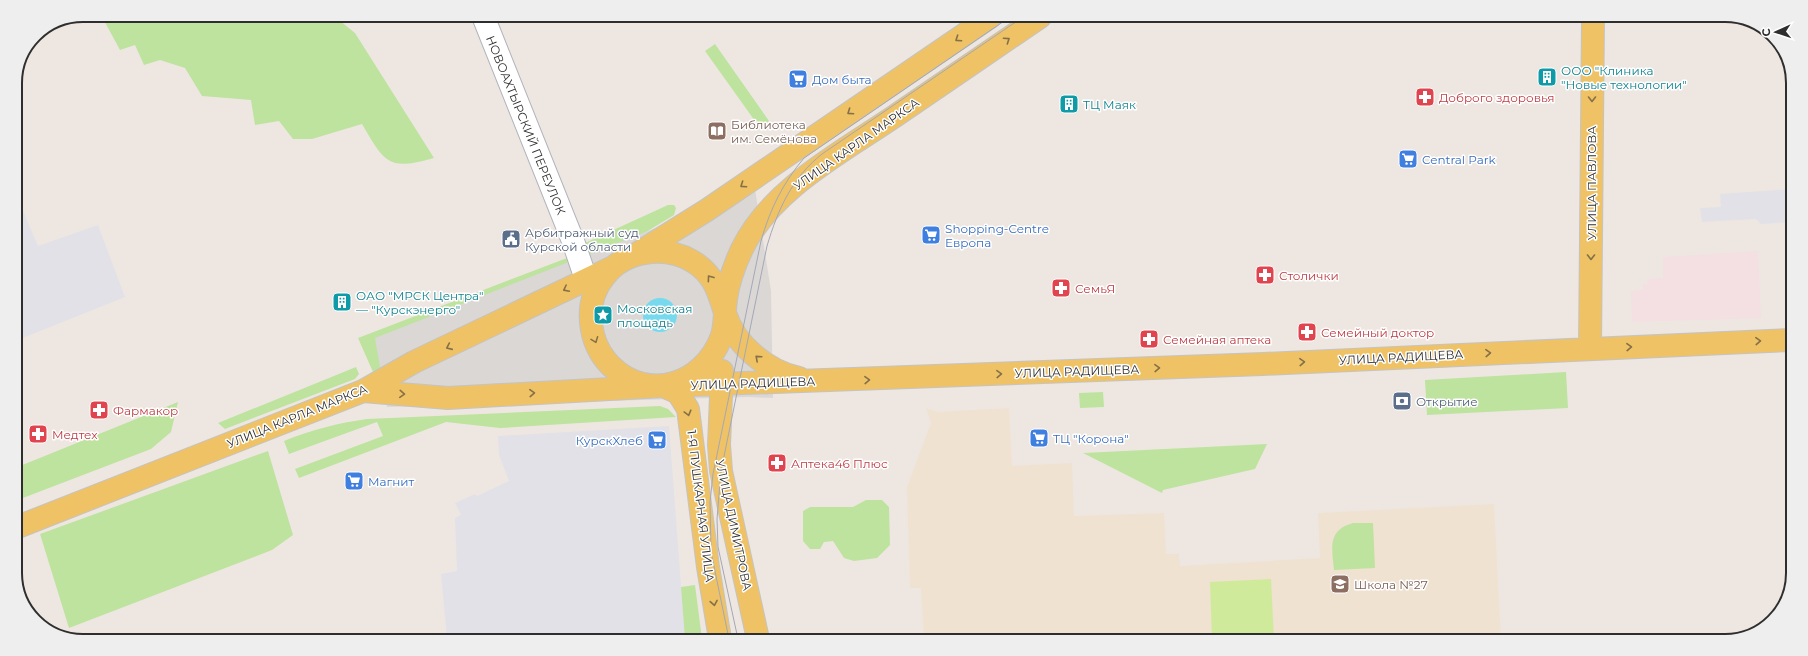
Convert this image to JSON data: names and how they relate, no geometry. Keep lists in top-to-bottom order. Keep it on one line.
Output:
{"streets":{"main road":["УЛИЦА КАРЛА МАРКСА","УЛИЦА ПАВЛОВА","УЛИЦА РАДИЩЕВА","1-Я ПУШКАРНАЯ УЛИЦА","УЛИЦА ДИМИТРОВА"],"street":["НОВОАХТЫРСКИЙ ПЕРЕУЛОК"]},"crossings":[["НОВОАХТЫРСКИЙ ПЕРЕУЛОК","УЛИЦА КАРЛА МАРКСА"],["УЛИЦА КАРЛА МАРКСА","УЛИЦА РАДИЩЕВА"],["УЛИЦА КАРЛА МАРКСА","УЛИЦА ДИМИТРОВА"],["УЛИЦА ПАВЛОВА","УЛИЦА РАДИЩЕВА"],["УЛИЦА РАДИЩЕВА","1-Я ПУШКАРНАЯ УЛИЦА"],["УЛИЦА РАДИЩЕВА","УЛИЦА ДИМИТРОВА"]],"one_way":["УЛИЦА ПАВЛОВА","УЛИЦА РАДИЩЕВА","1-Я ПУШКАРНАЯ УЛИЦА"],"places":{"building":["ООО \"Клиника \"Новые технологии\"","ТЦ Маяк","ОАО \"МРСК Центра\" — \"Курскэнерго\""],"supermarket":["Дом быта","Central Park","Shopping-Centre Европа","ТЦ \"Корона\"","КурскХлеб","Магнит"],"pharmacy":["Доброго здоровья","Столички","СемьЯ","Семейный доктор","Семейная аптека","Фармакор","Медтех","Аптека46 Плюс"],"library":["Библиотека им. Семёнова"],"public building":["Арбитражный суд Курской области"],"place":["Московская площадь"],"bank":["Открытие"],"school or university":["Школа №27"]},"north":"left"}
